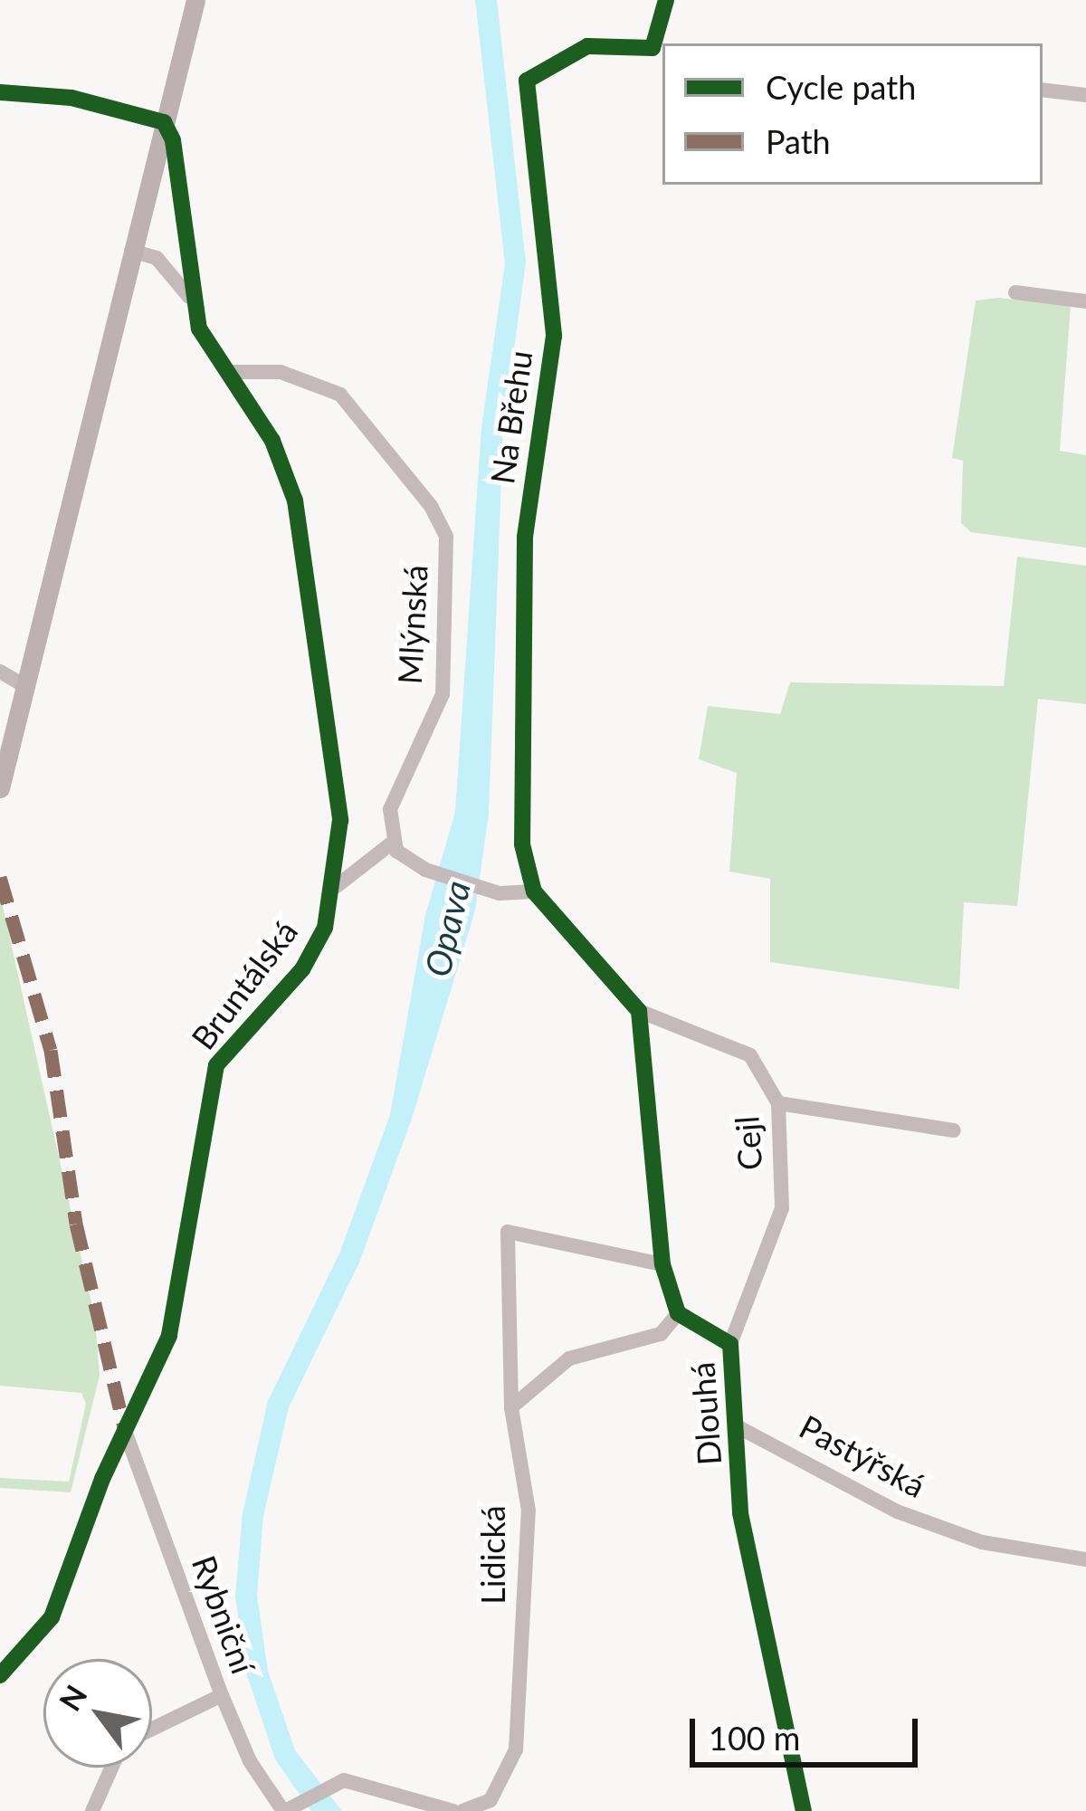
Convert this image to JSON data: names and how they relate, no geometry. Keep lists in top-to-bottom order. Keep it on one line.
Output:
{"streets":{"main road":["Bruntálská"],"street":["Na Břehu","Mlýnská","Cejl","Dlouhá","Pastýřská","Lidická","Rybniční"]},"crossings":[["Mlýnská","Bruntálská"],["Bruntálská","Rybniční"],["Cejl","Dlouhá"],["Dlouhá","Pastýřská"]],"water":["Opava"],"legend":["Cycle path","Path"],"scale_bar":"100 m","north":"top left"}
